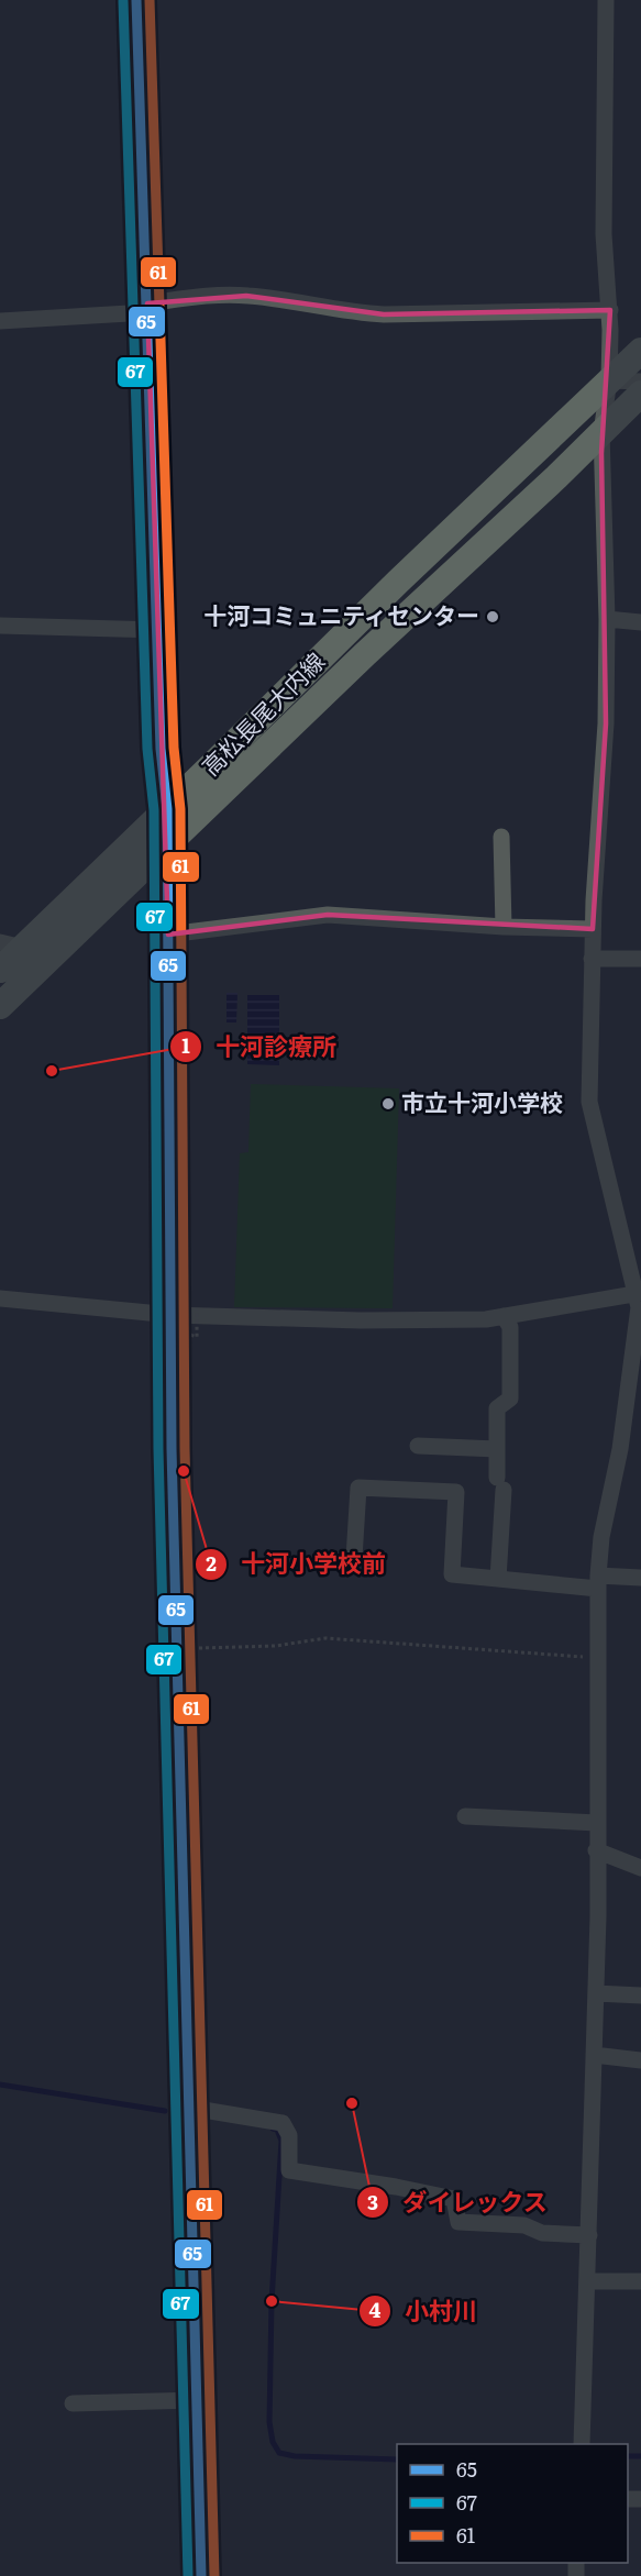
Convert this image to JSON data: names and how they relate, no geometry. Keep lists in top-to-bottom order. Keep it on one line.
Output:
{"streets":{"main road":["高松長尾大内線"]},"places":["十河コミュニティセンター","十河診療所","市立十河小学校","十河小学校前","ダイレックス","小村川"],"lines":["transit line 65","transit line 61","transit line 67"],"legend":["65","67","61"]}
